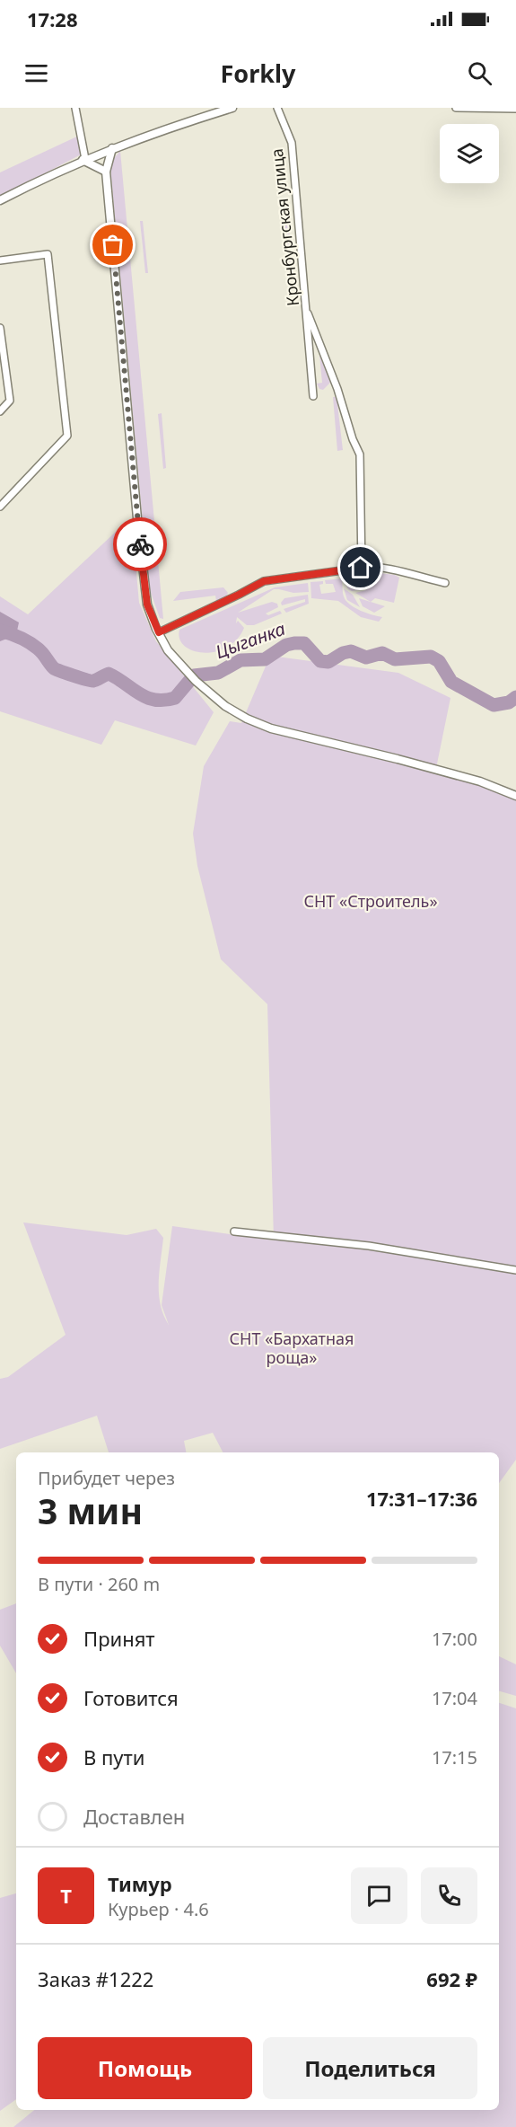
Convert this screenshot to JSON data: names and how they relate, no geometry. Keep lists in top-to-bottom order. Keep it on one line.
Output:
{"streets":{"street":["Кронбургская улица"]},"water":["Цыганка"],"parks":["СНТ «Строитель»","СНТ «Бархатная роща»"],"page":{"status":"17:28","header":"Forkly","heading":["3 мин","Прибудет через","17:31–17:36"],"panel":["Тимур","Курьер · 4.6","Заказ #1222","692 ₽"],"bar":"В пути · 260 m","list":[["Принят","17:00"],["Готовится","17:04"],["В пути","17:15"],"Доставлен"],"round":"Т","buttons":["Помощь","Поделиться"]}}
